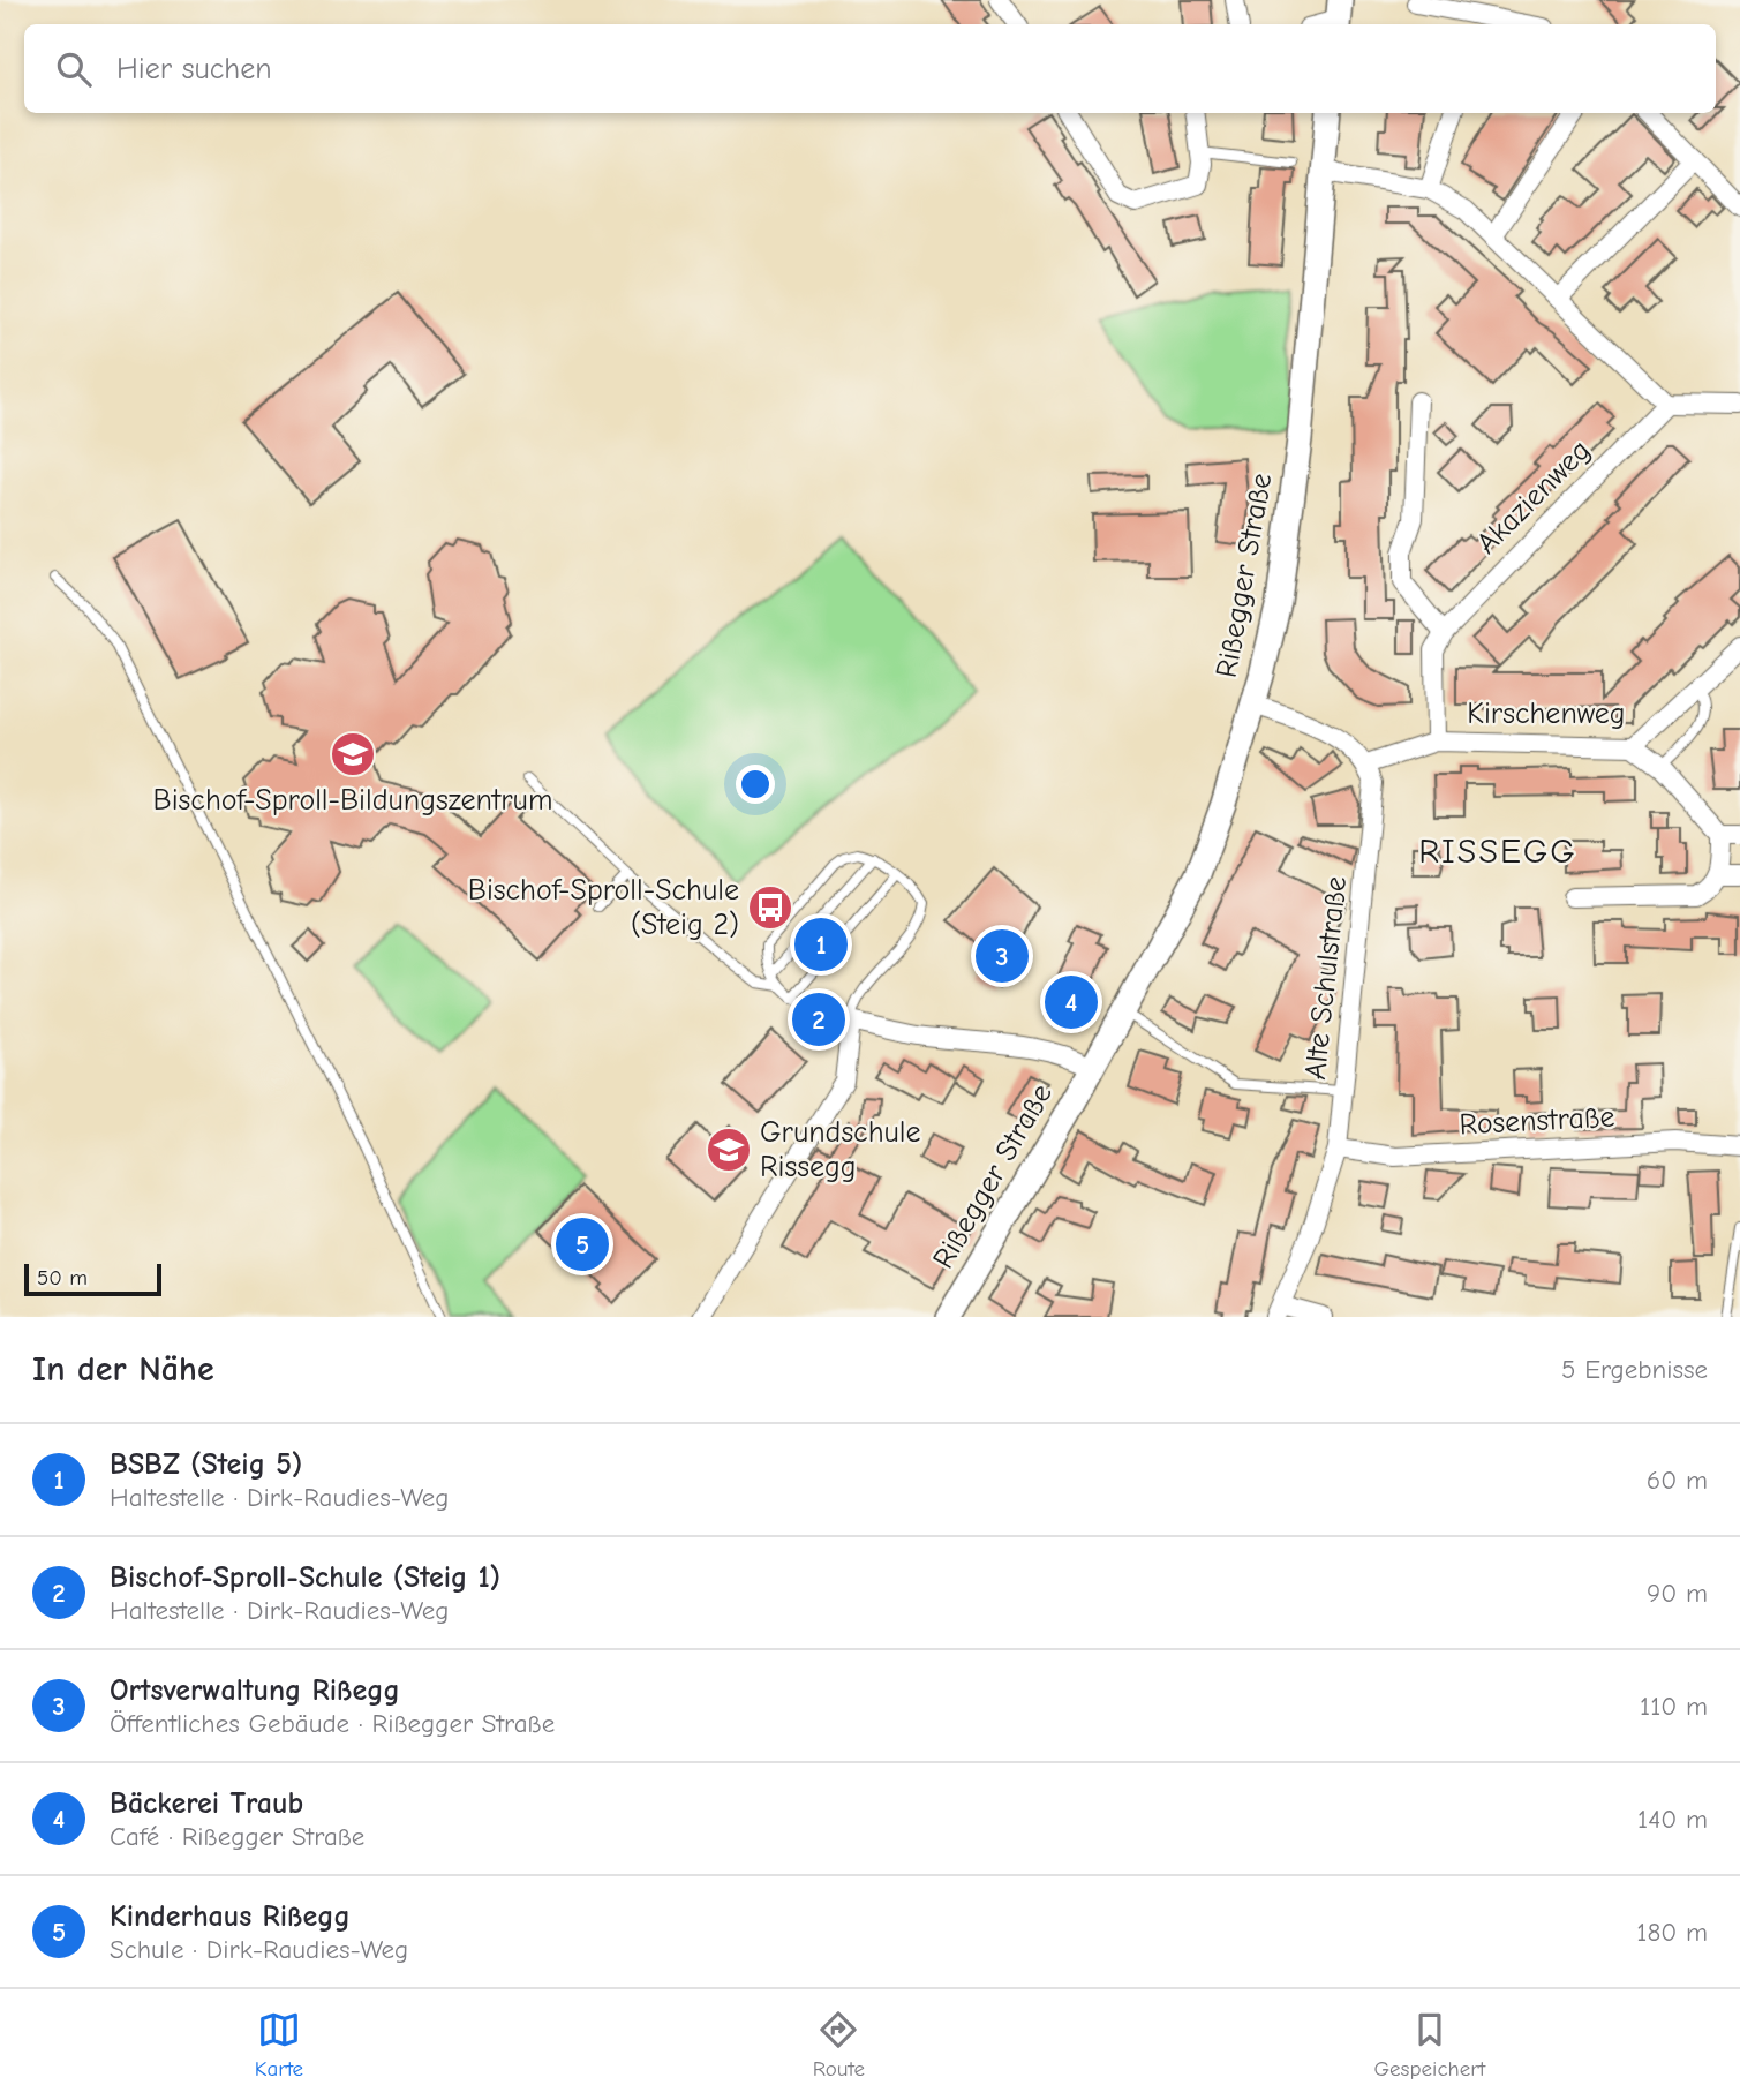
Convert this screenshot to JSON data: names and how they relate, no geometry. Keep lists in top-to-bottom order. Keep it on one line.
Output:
{"streets":{"street":["Akazienweg","Rißegger Straße","Kirschenweg","Alte Schulstraße","Rosenstraße"]},"crossings":[["Kirschenweg","Alte Schulstraße"],["Alte Schulstraße","Rosenstraße"]],"districts":["RISSEGG"],"places":{"school or university":["Bischof-Sproll-Bildungszentrum","Grundschule Rissegg"],"bus stop":["Bischof-Sproll-Schule (Steig 2)"]},"scale_bar":"50 m","page":{"search":"Hier suchen","pins":["1","3","4","2","5"],"scale":"50 m","heading":["In der Nähe","5 Ergebnisse"],"list":[{"mark":"1","name":"BSBZ (Steig 5)","note":"Haltestelle · Dirk-Raudies-Weg","value":"60 m"},{"mark":"2","name":"Bischof-Sproll-Schule (Steig 1)","note":"Haltestelle · Dirk-Raudies-Weg","value":"90 m"},{"mark":"3","name":"Ortsverwaltung Rißegg","note":"Öffentliches Gebäude · Rißegger Straße","value":"110 m"},{"mark":"4","name":"Bäckerei Traub","note":"Café · Rißegger Straße","value":"140 m"},{"mark":"5","name":"Kinderhaus Rißegg","note":"Schule · Dirk-Raudies-Weg","value":"180 m"}],"nav":["Karte","Route","Gespeichert"]}}
